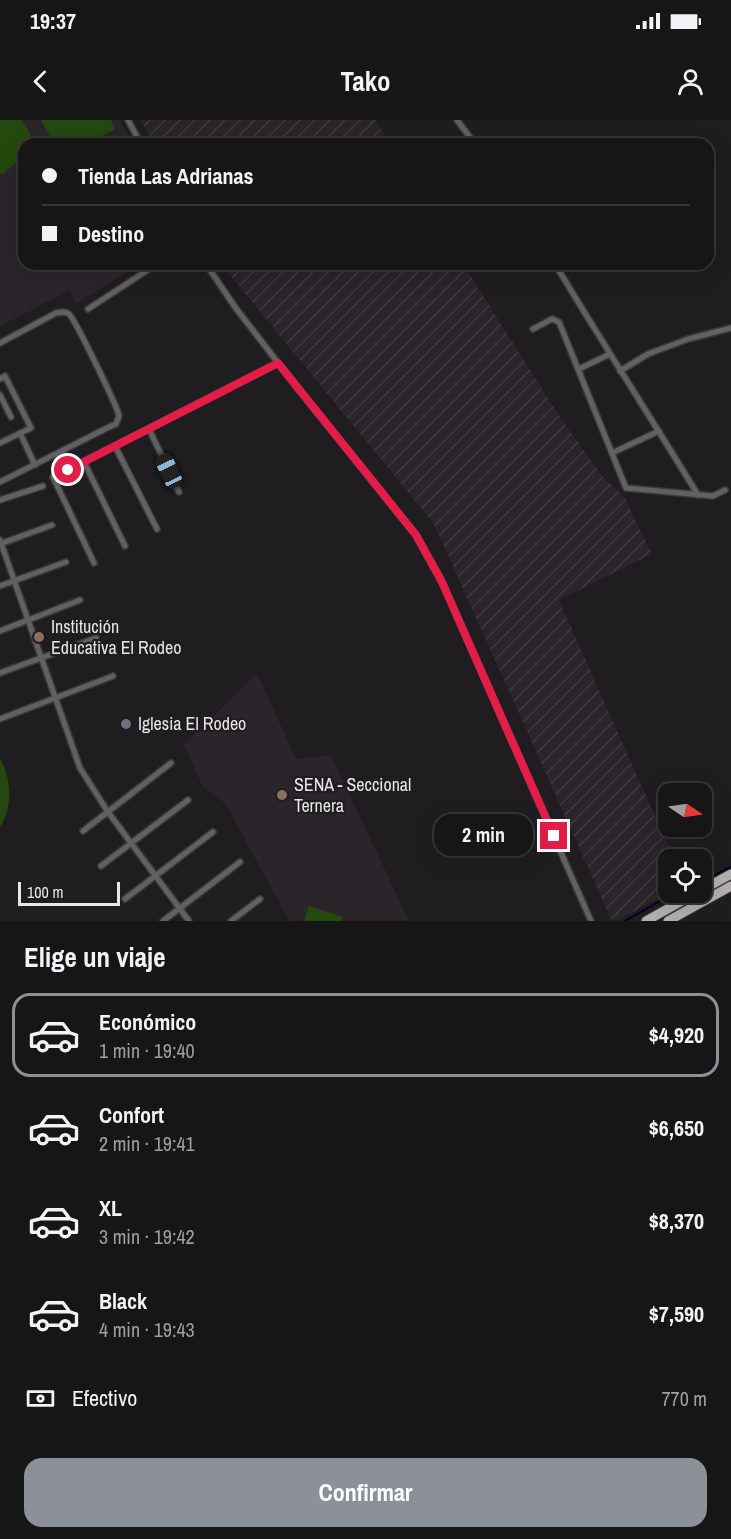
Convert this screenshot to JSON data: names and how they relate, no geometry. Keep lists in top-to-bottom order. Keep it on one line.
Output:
{"places":["Institución Educativa El Rodeo","Iglesia El Rodeo","SENA - Seccional Ternera"],"scale_bar":"100 m","north":"right","page":{"status":"19:37","header":"Tako","banner":["Tienda Las Adrianas","Destino"],"bubble":"2 min","scale":"100 m","heading":"Elige un viaje","list":[{"name":"Económico","note":"1 min · 19:40","value":"$4,920"},{"name":"Confort","note":"2 min · 19:41","value":"$6,650"},{"name":"XL","note":"3 min · 19:42","value":"$8,370"},{"name":"Black","note":"4 min · 19:43","value":"$7,590"}],"pay":["Efectivo","770 m"],"buttons":"Confirmar"}}
